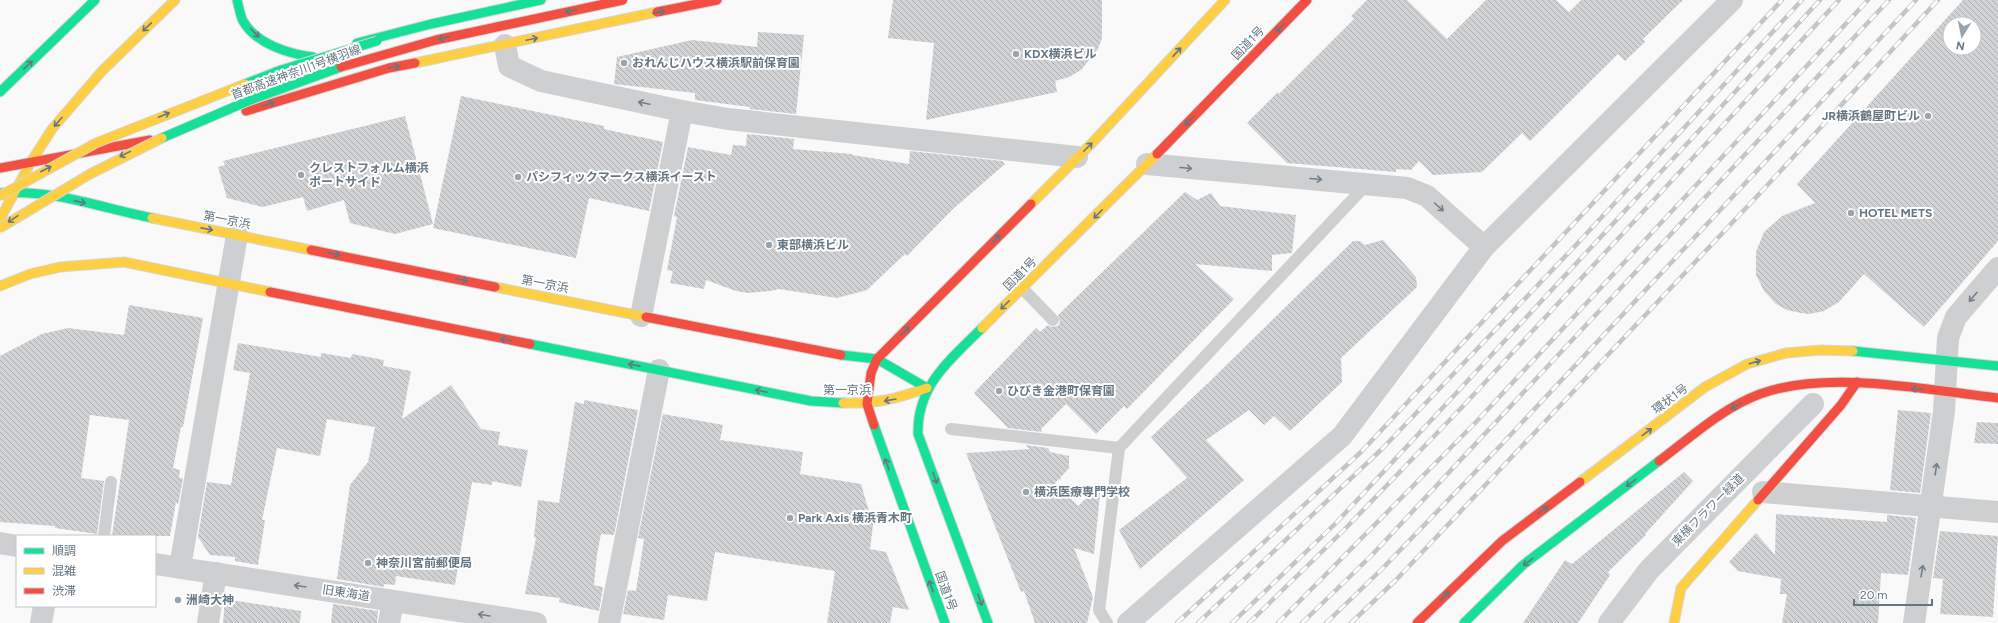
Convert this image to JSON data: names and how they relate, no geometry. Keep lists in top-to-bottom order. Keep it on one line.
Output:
{"streets":{"main road":["国道1号","首都高速神奈川1号横羽線","第一京浜","環状1号"],"street":["東横フラワー緑道","旧東海道"]},"crossings":[["国道1号","第一京浜"]],"one_way":["旧東海道"],"places":["KDX横浜ビル","おれんじハウス横浜駅前保育園","JR横浜鶴屋町ビル","クレストフォルム横浜 ポートサイド","パシフィックマークス横浜イースト","HOTEL METS","東部横浜ビル","ひびき金港町保育園","横浜医療専門学校","Park Axis 横浜青木町","神奈川宮前郵便局","洲崎大神"],"legend":["順調","混雑","渋滞"],"scale_bar":"20 m","north":"bottom"}
